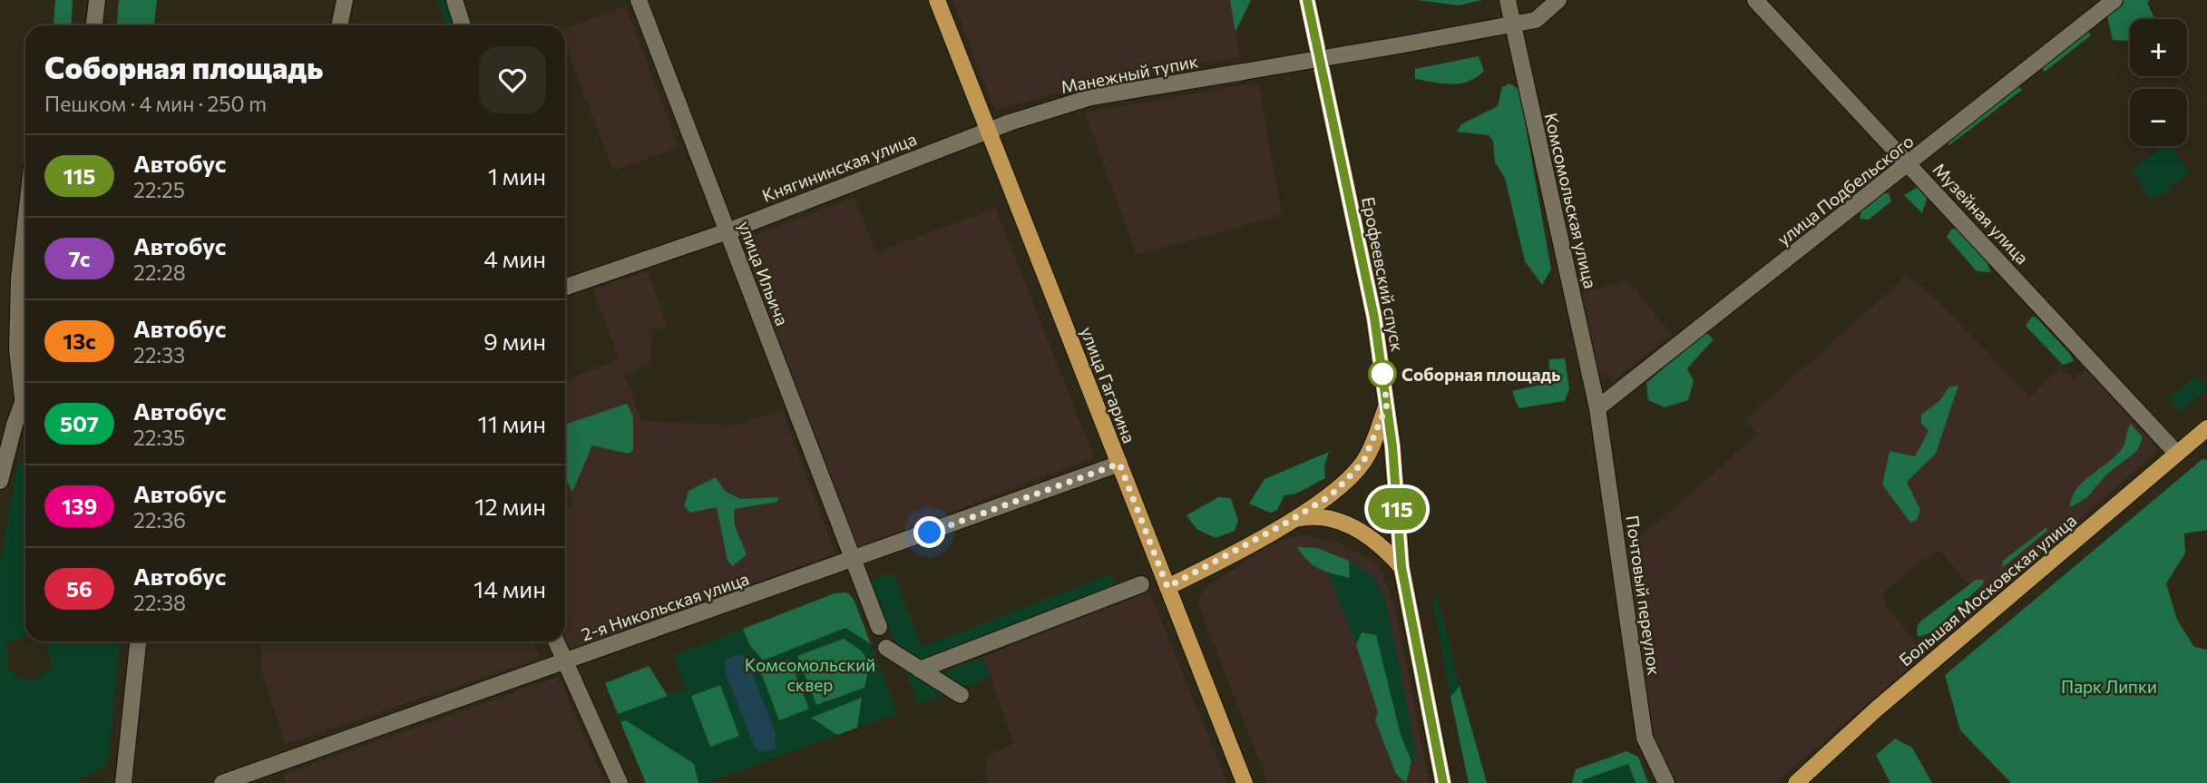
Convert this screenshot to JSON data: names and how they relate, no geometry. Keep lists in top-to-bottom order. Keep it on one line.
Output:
{"streets":{"main road":["Ерофеевский спуск","улица Гагарина","Большая Московская улица"],"street":["Манежный тупик","Княгининская улица","улица Подбельского","Комсомольская улица","Музейная улица","улица Ильича","Почтовый переулок","2-я Никольская улица"]},"crossings":[["Манежный тупик","Княгининская улица"],["Манежный тупик","Комсомольская улица"],["Манежный тупик","улица Гагарина"],["Княгининская улица","улица Ильича"],["Княгининская улица","улица Гагарина"],["улица Подбельского","Комсомольская улица"],["улица Подбельского","Музейная улица"],["улица Подбельского","Почтовый переулок"],["Комсомольская улица","Почтовый переулок"],["Музейная улица","Большая Московская улица"],["улица Ильича","2-я Никольская улица"],["улица Гагарина","2-я Никольская улица"]],"parks":["Комсомольский сквер","Парк Липки"],"places":["Соборная площадь"],"lines":["bus line 115"],"page":{"on_map":"115","map_buttons":["+","−"],"heading":["Соборная площадь","Пешком · 4 мин · 250 m"],"list":[{"mark":"115","name":"Автобус","note":"22:25","value":"1 мин"},{"mark":"7с","name":"Автобус","note":"22:28","value":"4 мин"},{"mark":"13с","name":"Автобус","note":"22:33","value":"9 мин"},{"mark":"507","name":"Автобус","note":"22:35","value":"11 мин"},{"mark":"139","name":"Автобус","note":"22:36","value":"12 мин"},{"mark":"56","name":"Автобус","note":"22:38","value":"14 мин"}]}}
